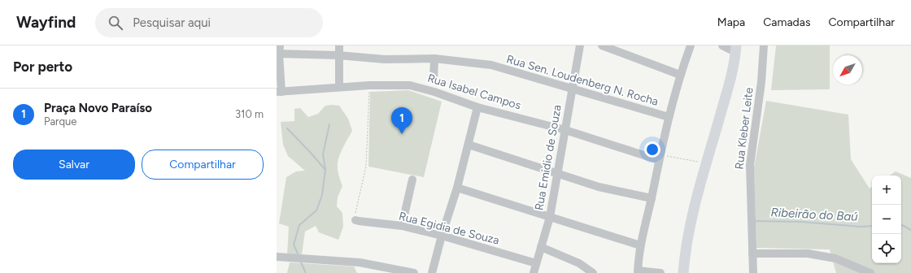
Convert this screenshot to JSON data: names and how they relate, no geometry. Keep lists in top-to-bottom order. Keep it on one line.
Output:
{"streets":{"street":["Rua Sen. Loudenberg N. Rocha","Rua Isabel Campos","Rua Kleber Leite","Rua Emidio de Souza","Rua Egidia de Souza"]},"crossings":[["Rua Sen. Loudenberg N. Rocha","Rua Emidio de Souza"],["Rua Isabel Campos","Rua Emidio de Souza"],["Rua Emidio de Souza","Rua Egidia de Souza"]],"water":["Ribeirão do Baú"],"north":"bottom left","page":{"header":"Wayfind","search":"Pesquisar aqui","nav":["Mapa","Camadas","Compartilhar"],"heading":"Por perto","list":[{"mark":"1","name":"Praça Novo Paraíso","note":"Parque","value":"310 m"}],"pins":"1","buttons":["Salvar","Compartilhar"],"map_buttons":["+","−"]}}
